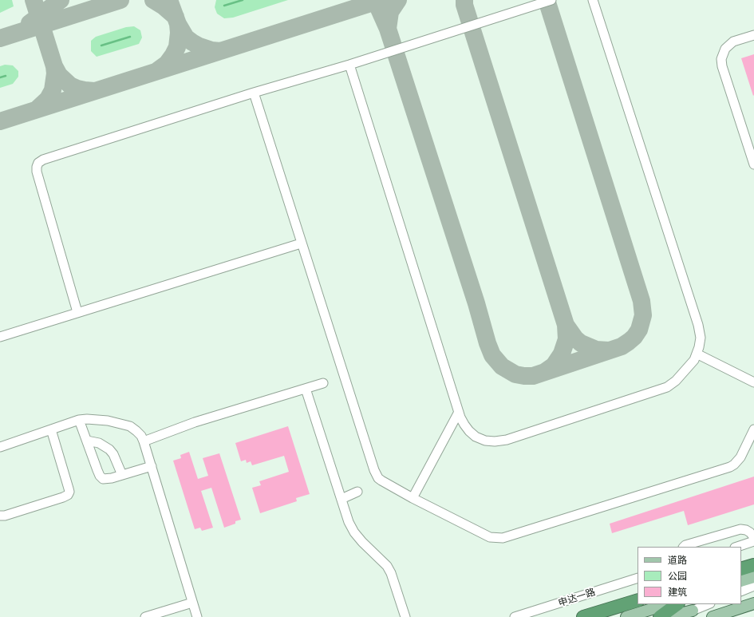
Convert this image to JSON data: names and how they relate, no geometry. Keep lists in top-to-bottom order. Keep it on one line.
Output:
{"streets":{"street":["申达一路"]},"legend":["道路","公园","建筑"]}
